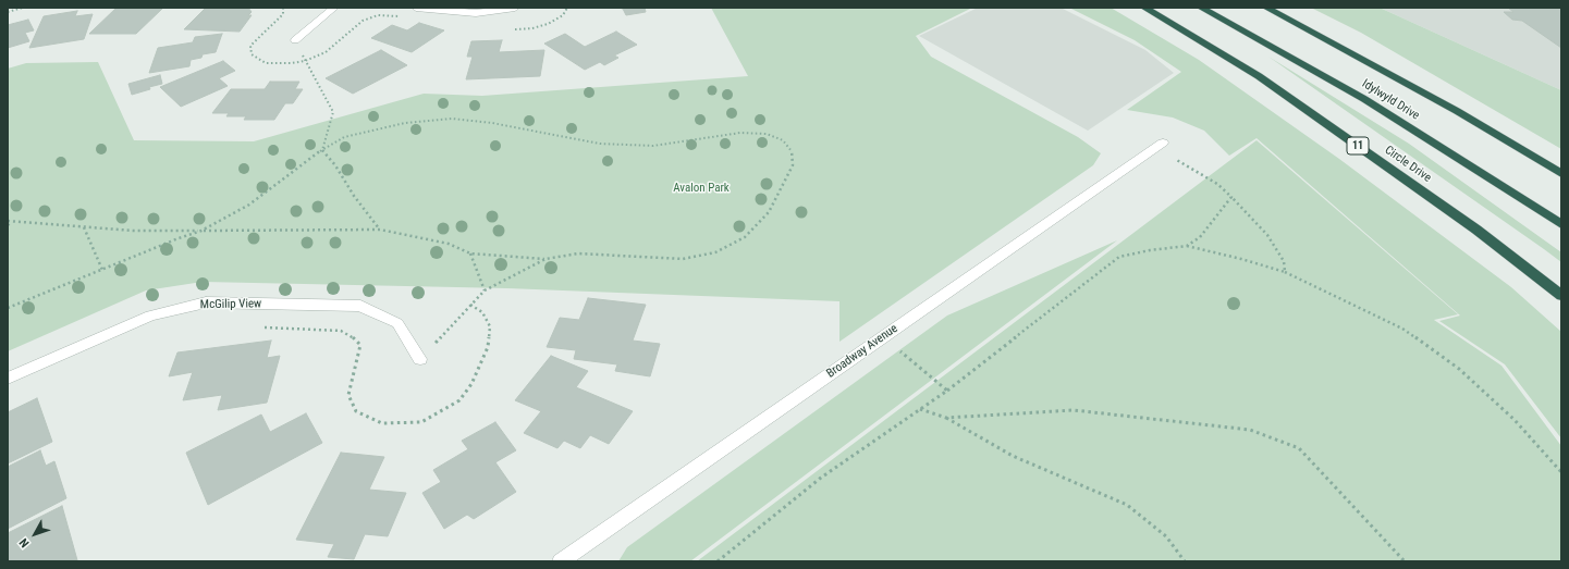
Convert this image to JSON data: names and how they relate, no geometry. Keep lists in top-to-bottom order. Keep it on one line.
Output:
{"streets":{"highway":["Idylwyld Drive","11","Circle Drive"],"street":["McGilip View","Broadway Avenue"]},"parks":["Avalon Park"],"north":"bottom left"}
